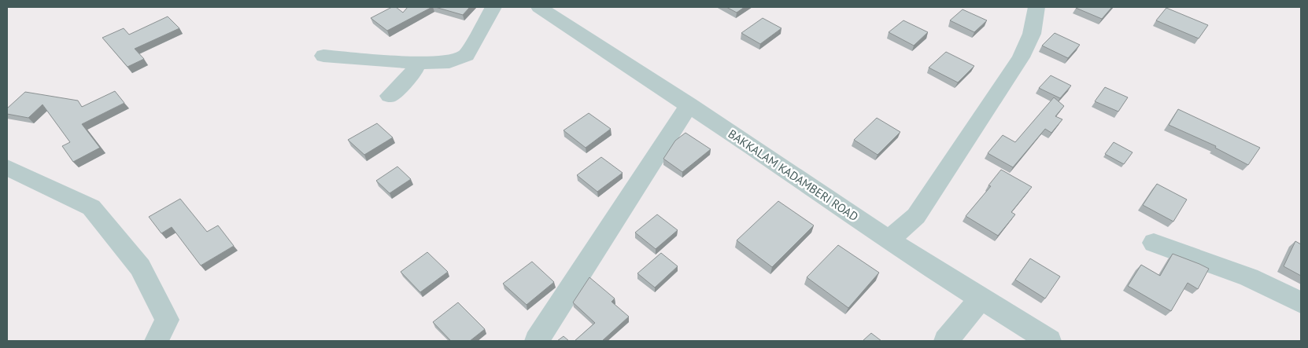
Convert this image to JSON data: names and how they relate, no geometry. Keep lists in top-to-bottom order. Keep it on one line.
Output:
{"streets":{"street":["BAKKALAM KADAMBERI ROAD"]}}
